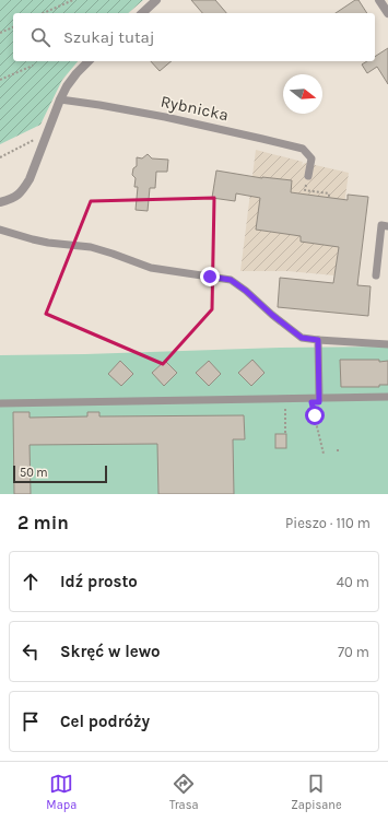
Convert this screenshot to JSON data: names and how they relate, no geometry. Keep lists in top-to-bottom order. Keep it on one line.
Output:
{"streets":{"lane":["Rybnicka"]},"scale_bar":"50 m","north":"right","page":{"search":"Szukaj tutaj","scale":"50 m","heading":["2 min","Pieszo · 110 m"],"list":[["Idź prosto","40 m"],["Skręć w lewo","70 m"],"Cel podróży"],"nav":["Mapa","Trasa","Zapisane"]}}
